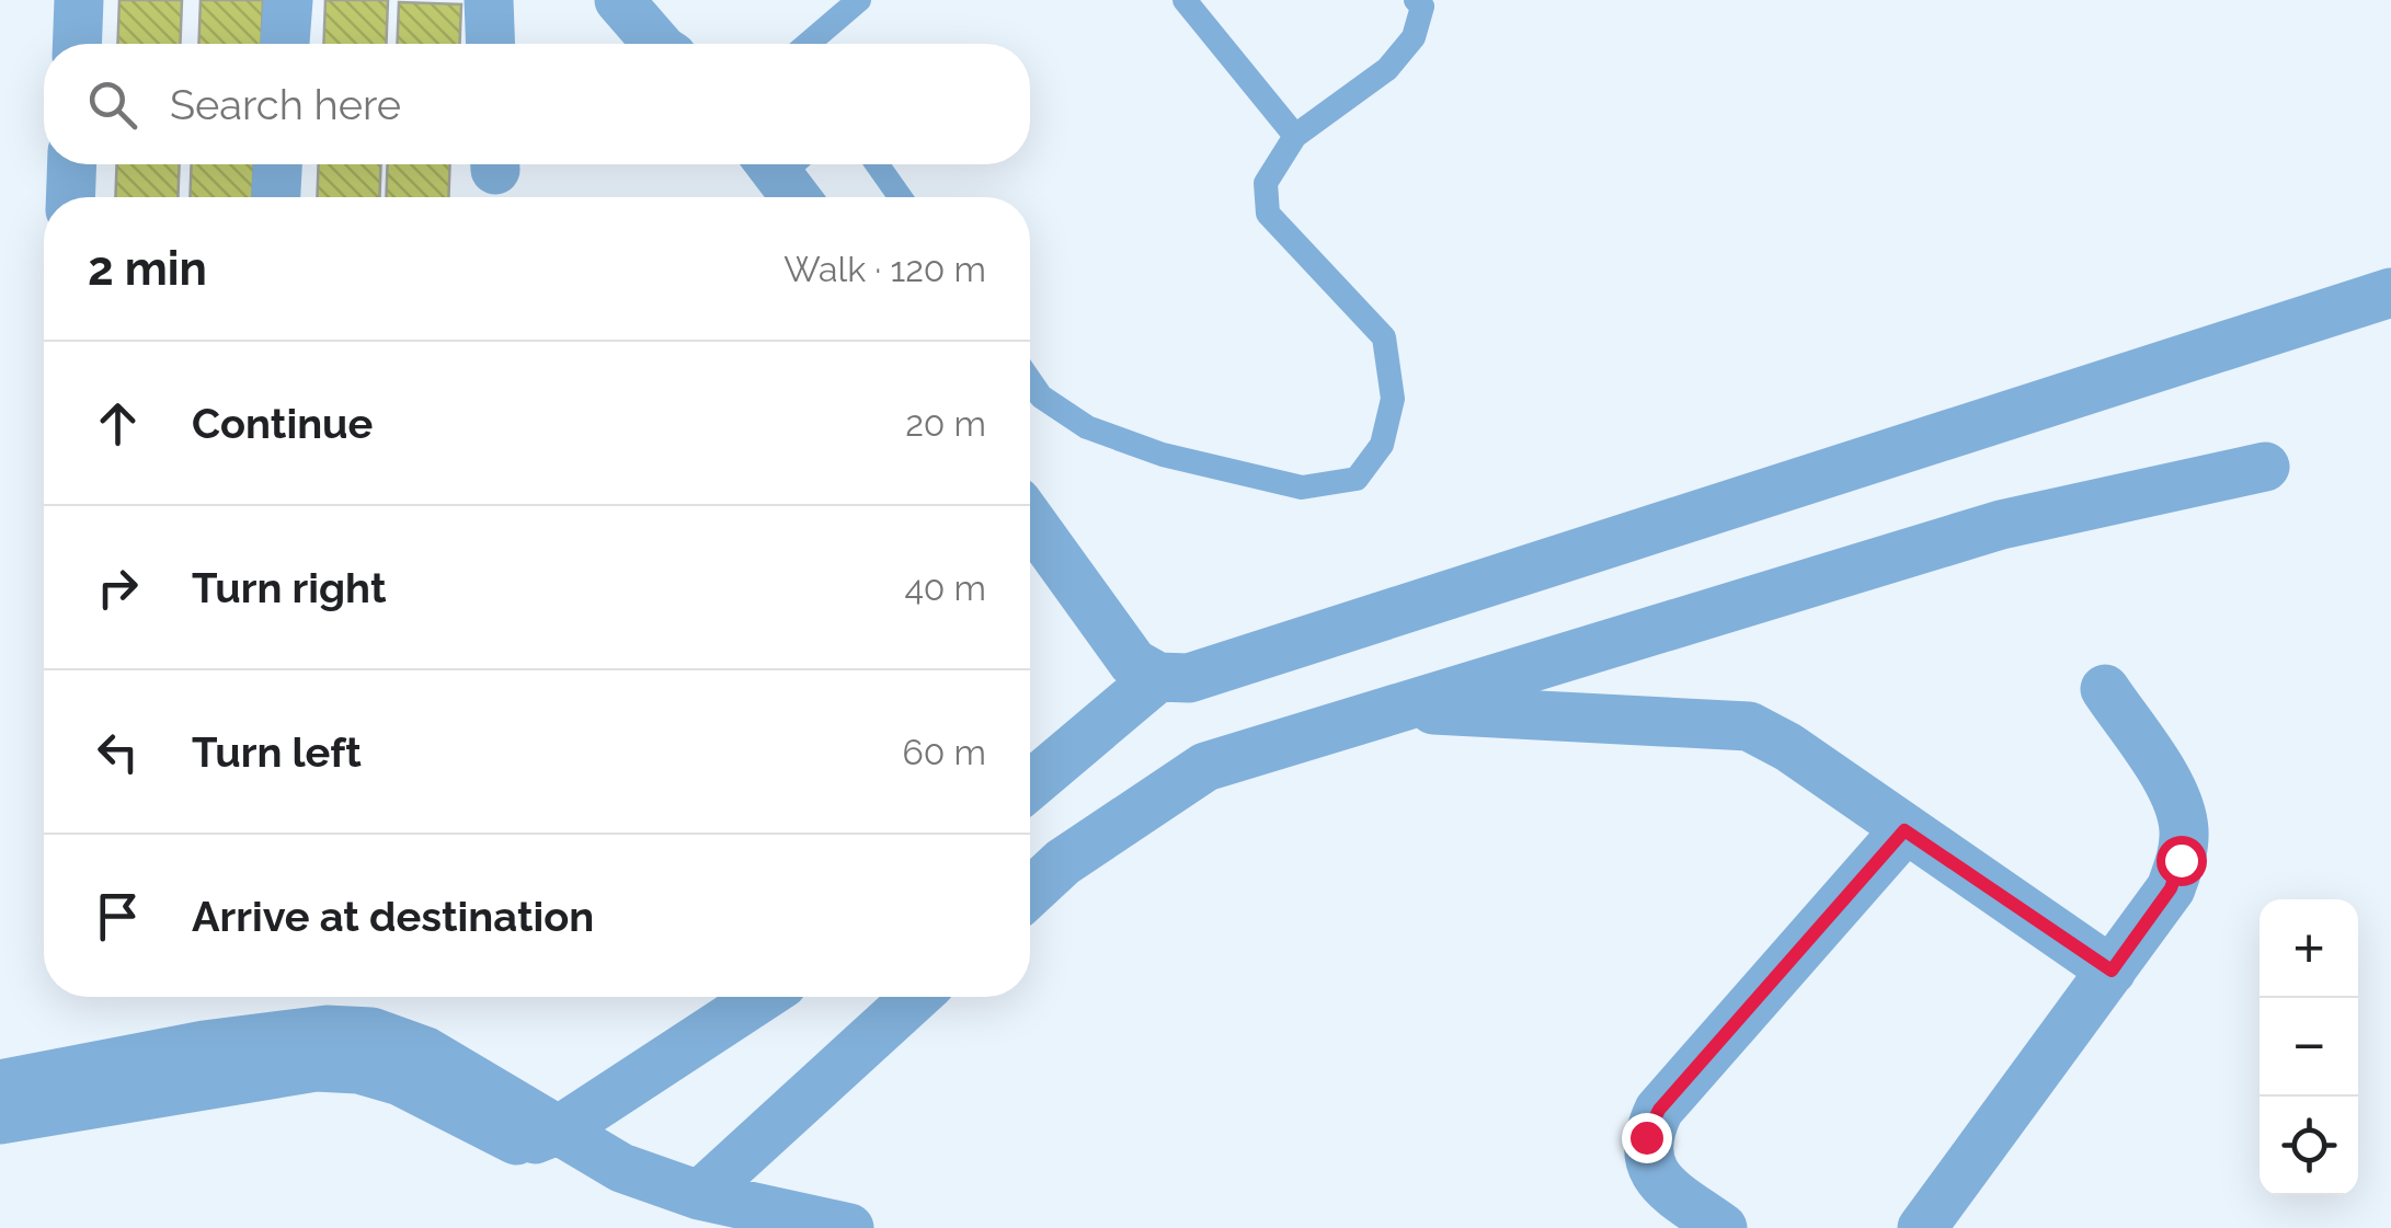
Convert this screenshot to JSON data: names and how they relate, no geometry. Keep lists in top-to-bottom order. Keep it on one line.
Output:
{"page":{"search":"Search here","heading":["2 min","Walk · 120 m"],"list":[["Continue","20 m"],["Turn right","40 m"],["Turn left","60 m"],"Arrive at destination"],"map_buttons":["+","−"]}}
